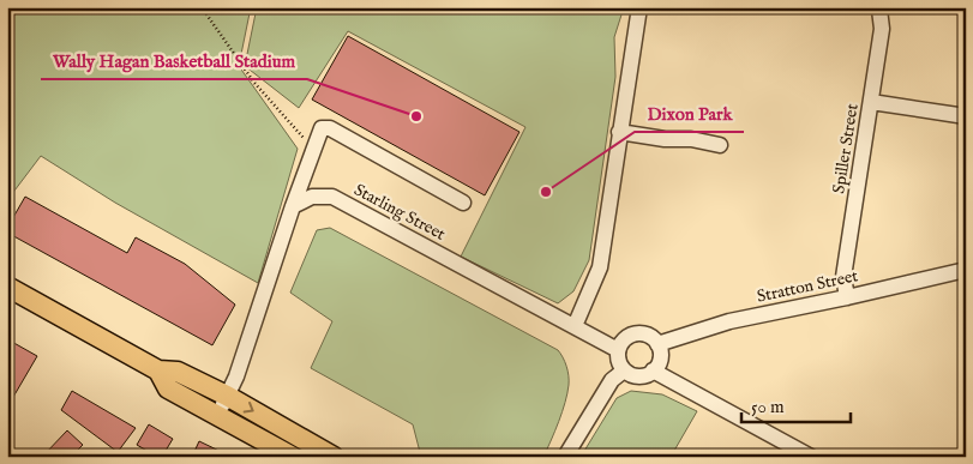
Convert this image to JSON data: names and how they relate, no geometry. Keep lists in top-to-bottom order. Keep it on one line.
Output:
{"streets":{"street":["Spiller Street","Starling Street","Stratton Street"]},"crossings":[["Spiller Street","Stratton Street"],["Starling Street","Stratton Street"]],"places":["Wally Hagan Basketball Stadium","Dixon Park"],"scale_bar":"50 m"}
